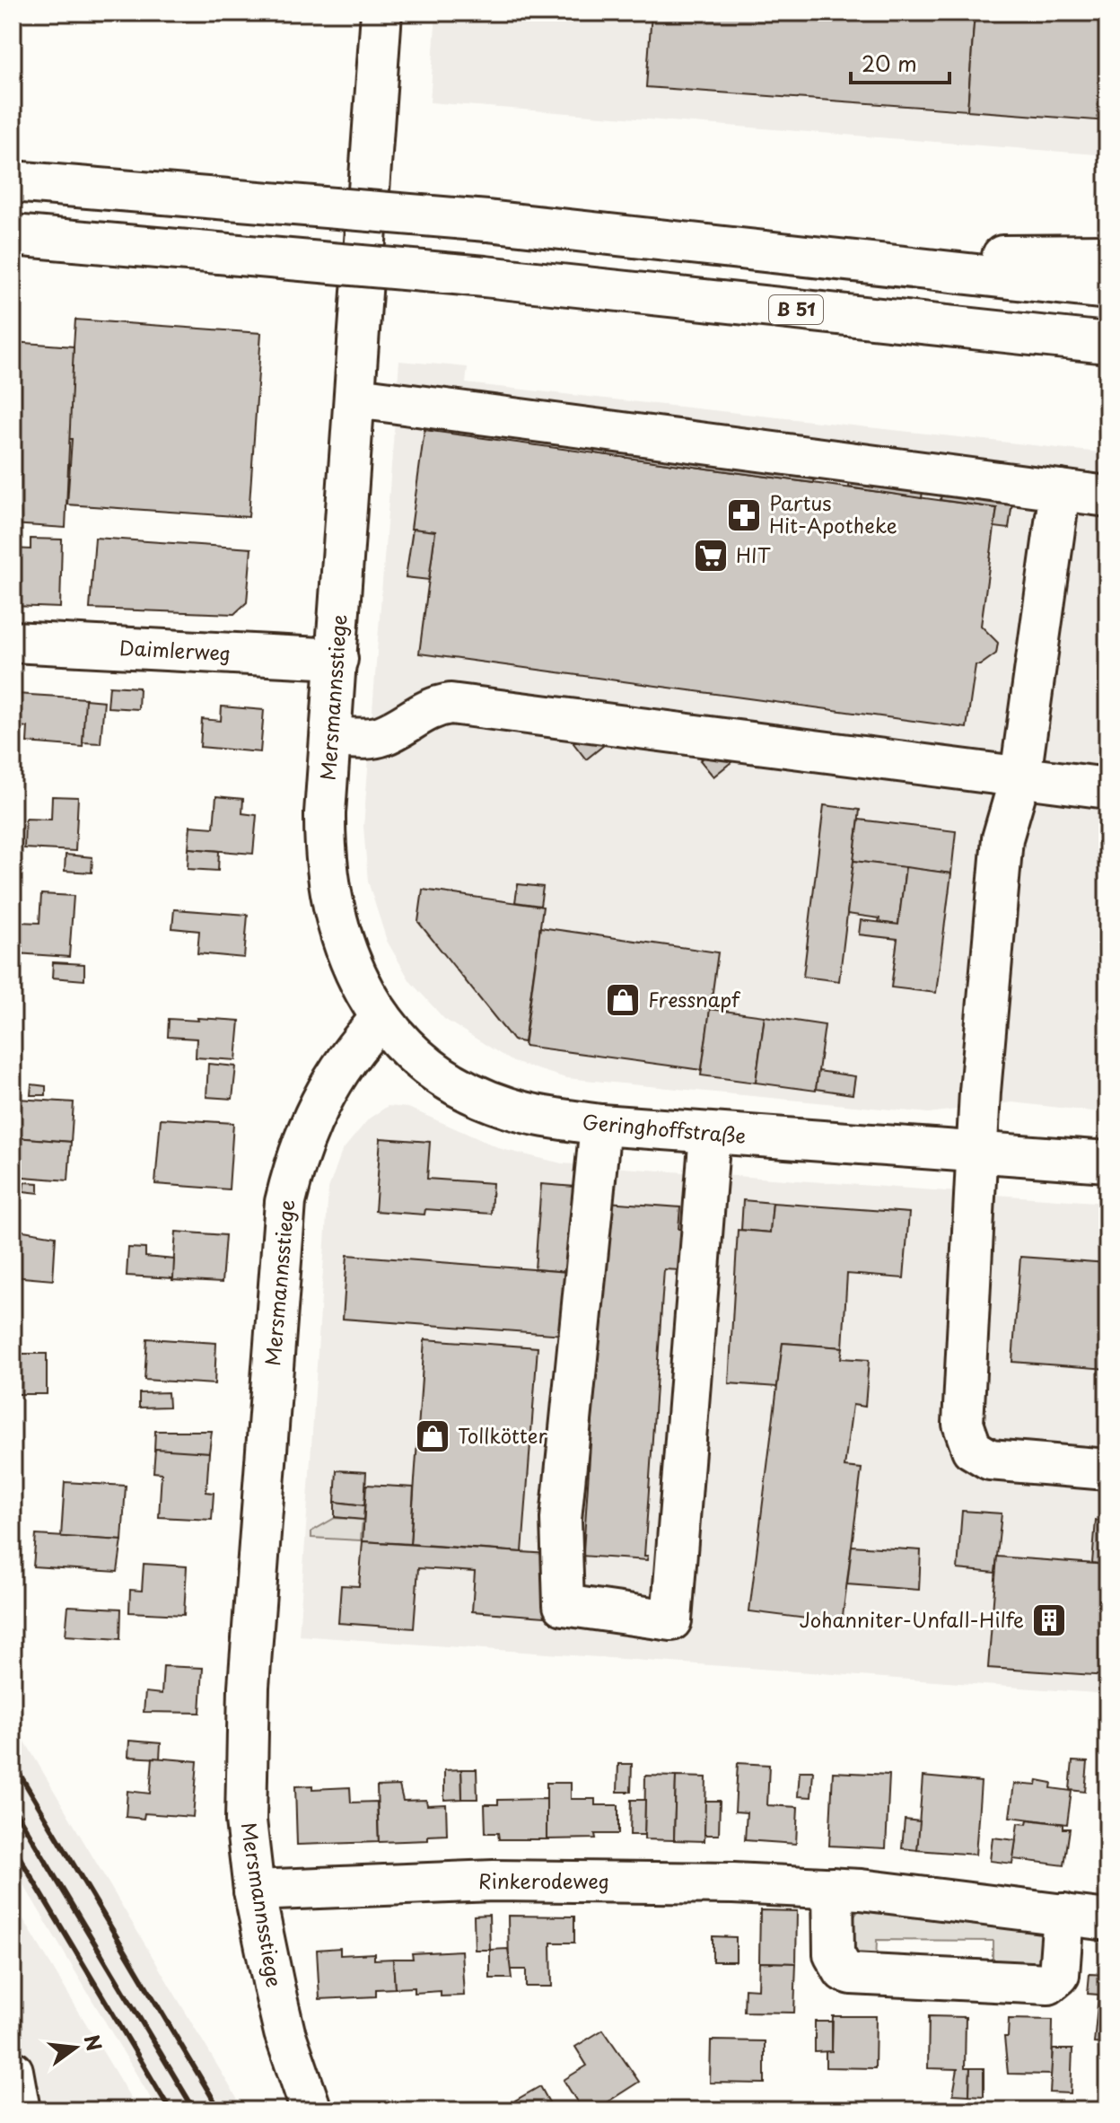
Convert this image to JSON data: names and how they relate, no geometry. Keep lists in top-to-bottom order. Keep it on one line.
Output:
{"streets":{"main road":["B 51","Daimlerweg","Mersmannsstiege","Geringhoffstraße","Rinkerodeweg"]},"crossings":[["Daimlerweg","Mersmannsstiege"],["Mersmannsstiege","Geringhoffstraße"],["Mersmannsstiege","Rinkerodeweg"]],"places":{"pharmacy":["Partus Hit-Apotheke"],"supermarket":["HIT"],"shop":["Fressnapf","Tollkötter"],"building":["Johanniter-Unfall-Hilfe"]},"scale_bar":"20 m","north":"right"}
